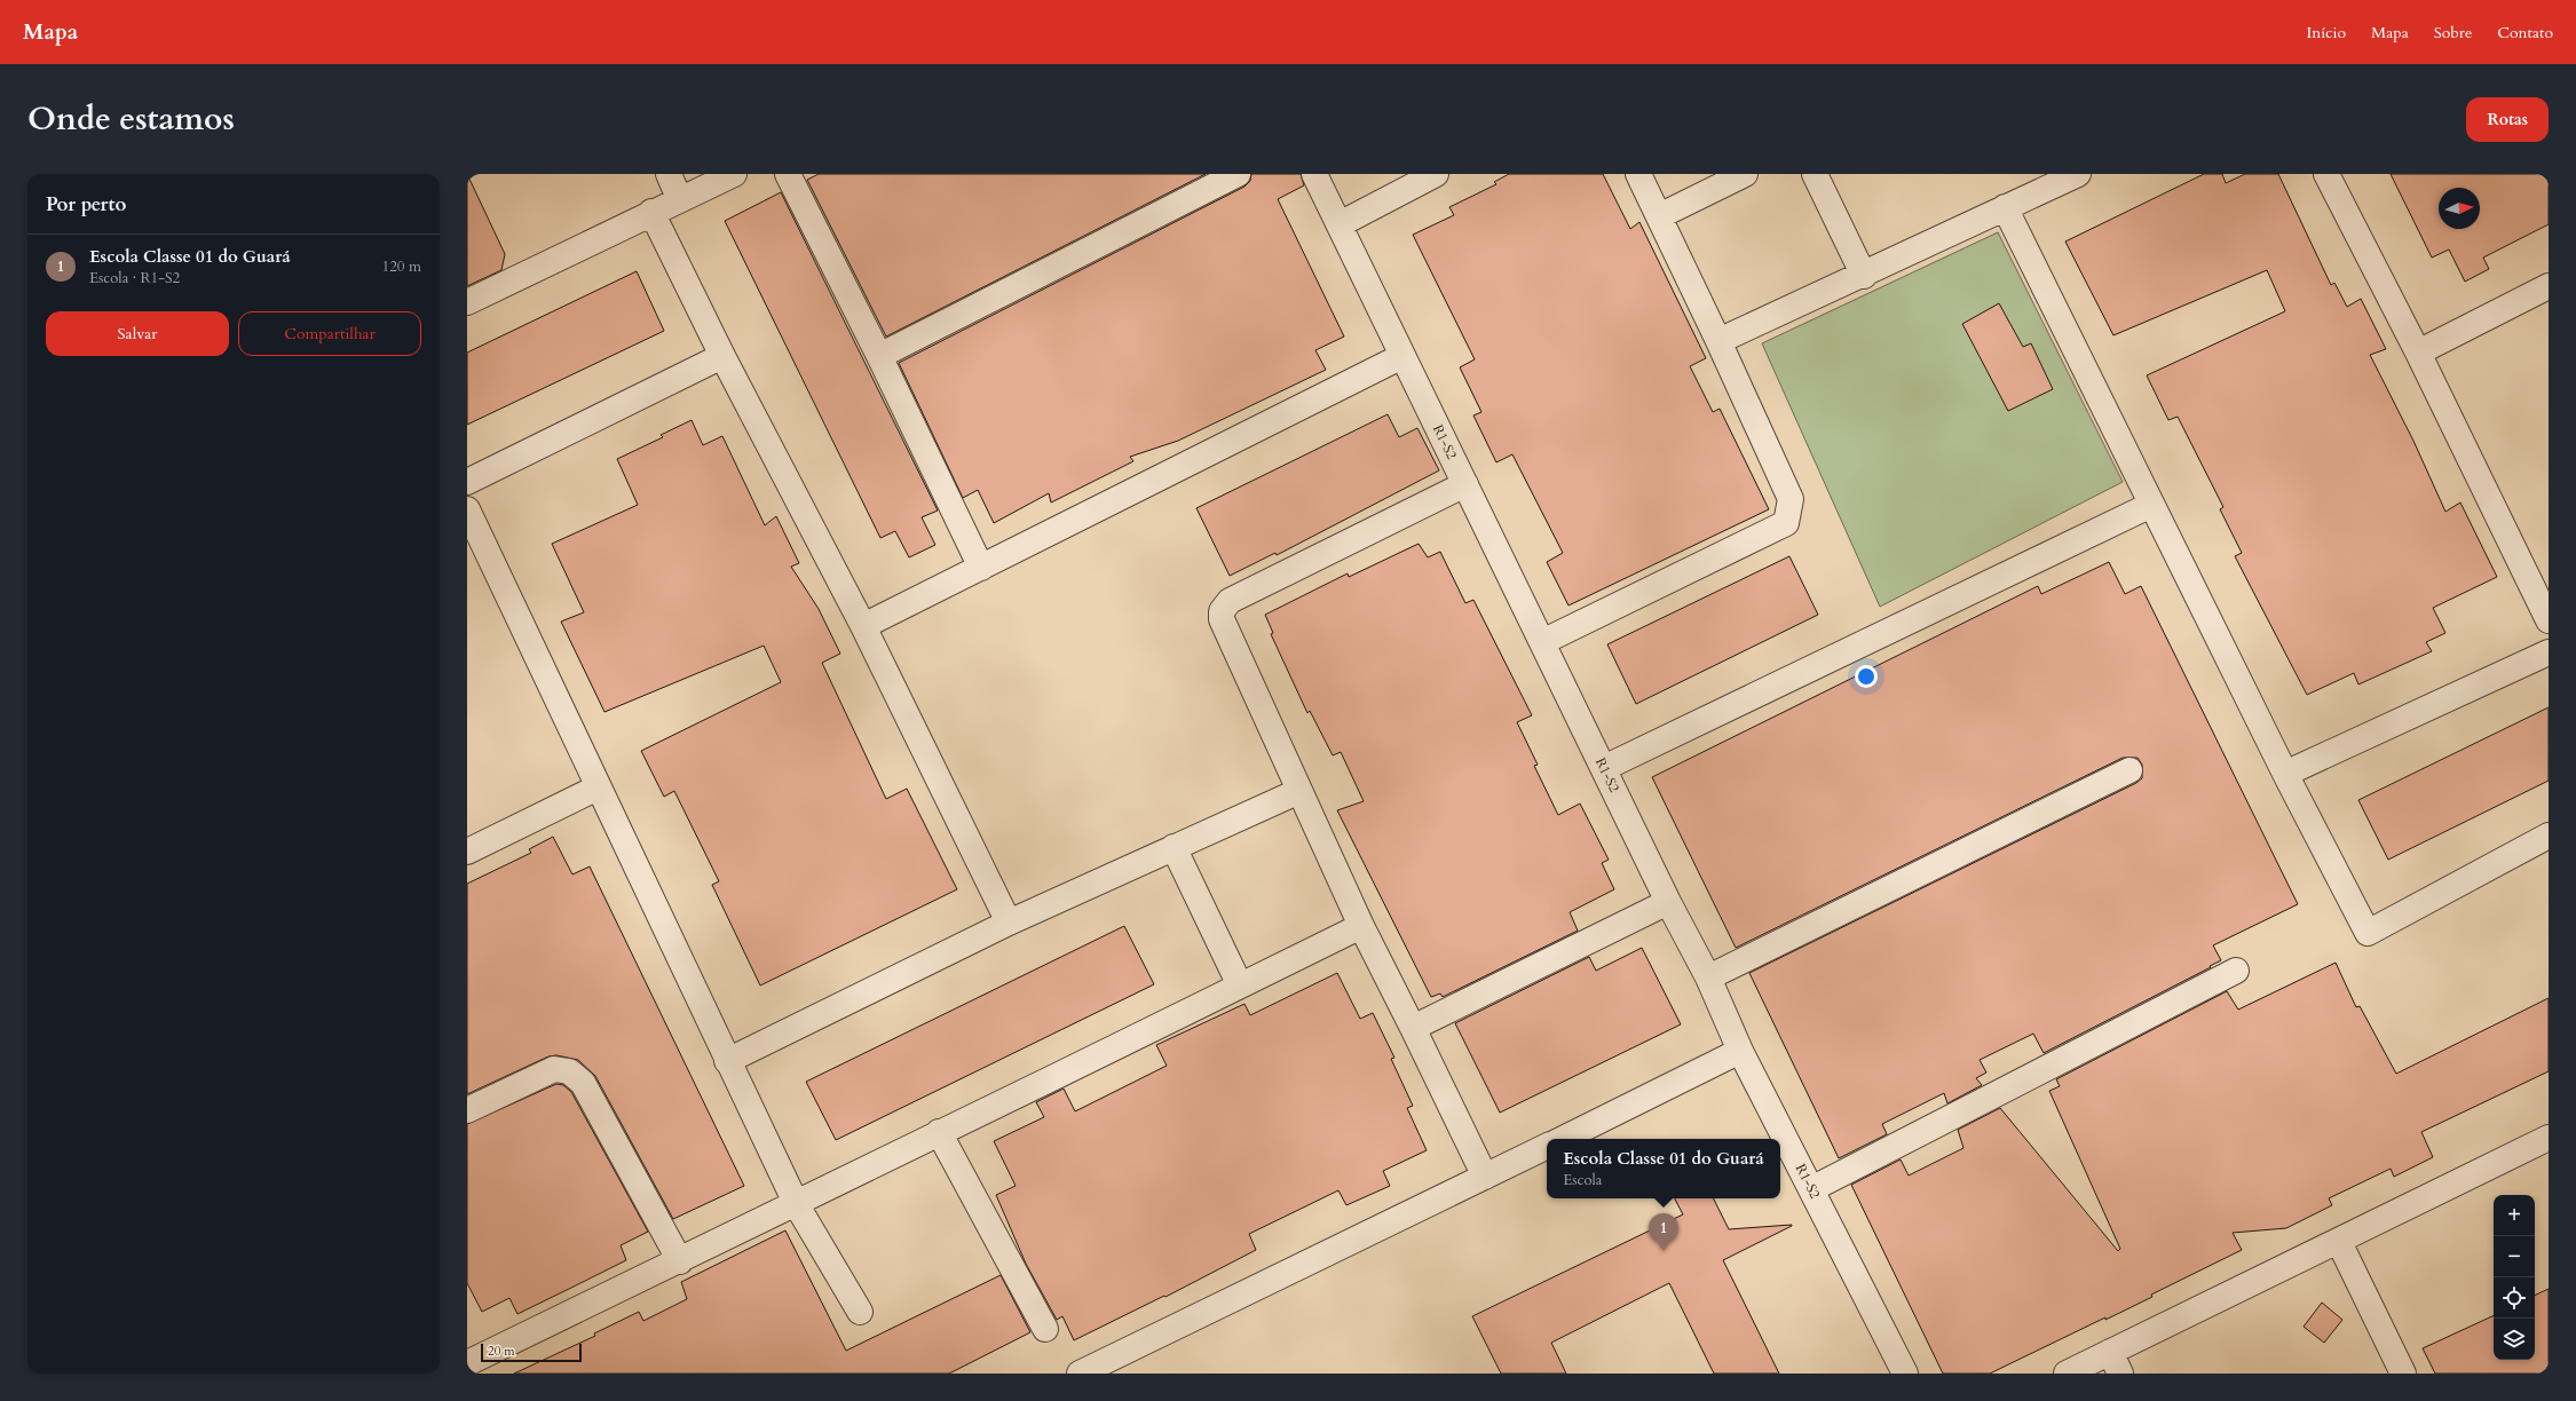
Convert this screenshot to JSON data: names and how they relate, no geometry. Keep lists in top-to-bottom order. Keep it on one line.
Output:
{"streets":{"street":["R1-S2"]},"scale_bar":"20 m","north":"right","page":{"header":"Mapa","nav":["Início","Mapa","Sobre","Contato"],"title":"Onde estamos","buttons":["Rotas",["Salvar","Compartilhar"]],"heading":"Por perto","list":[{"mark":"1","name":"Escola Classe 01 do Guará","note":"Escola · R1-S2","value":"120 m"}],"popup":["Escola Classe 01 do Guará","Escola"],"map_buttons":["+","−"],"pins":"1","scale":"20 m"}}
